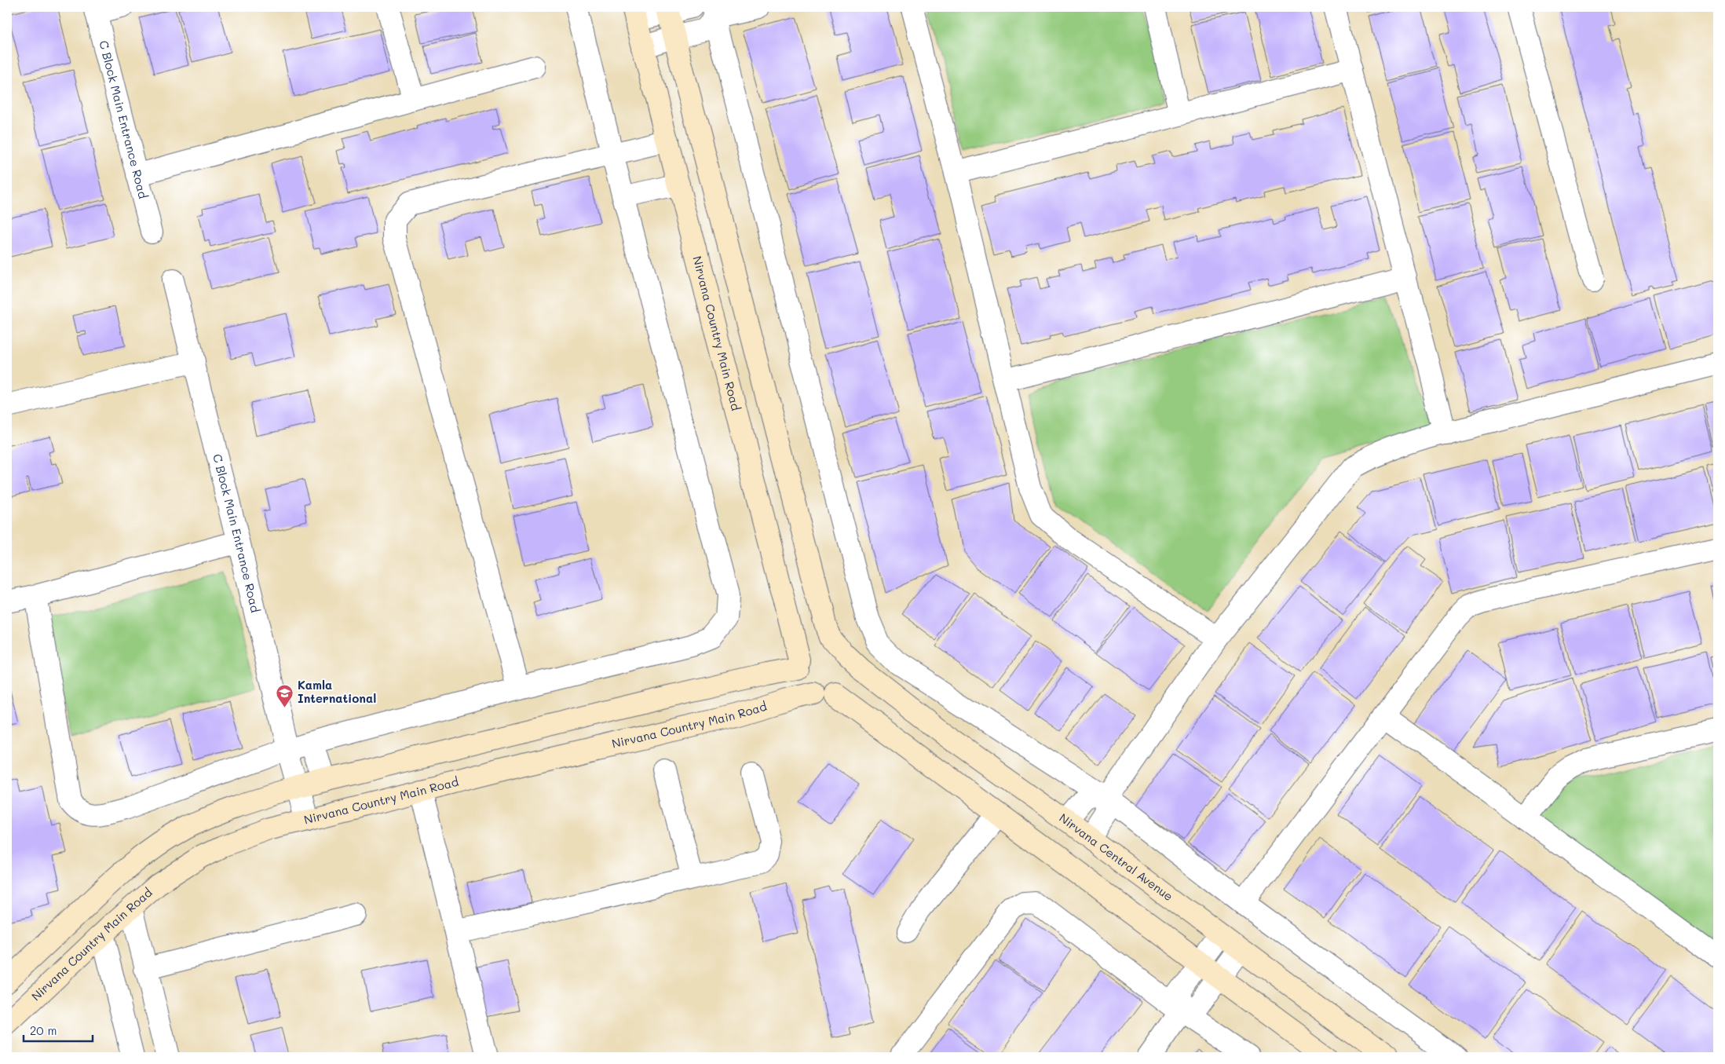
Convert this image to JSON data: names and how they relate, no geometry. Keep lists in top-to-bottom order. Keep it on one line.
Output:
{"streets":{"street":["C Block Main Entrance Road","Nirvana Country Main Road","Nirvana Central Avenue"]},"crossings":[["C Block Main Entrance Road","Nirvana Country Main Road"],["Nirvana Country Main Road","Nirvana Central Avenue"]],"places":{"school or university":["Kamla International"]},"scale_bar":"20 m"}
